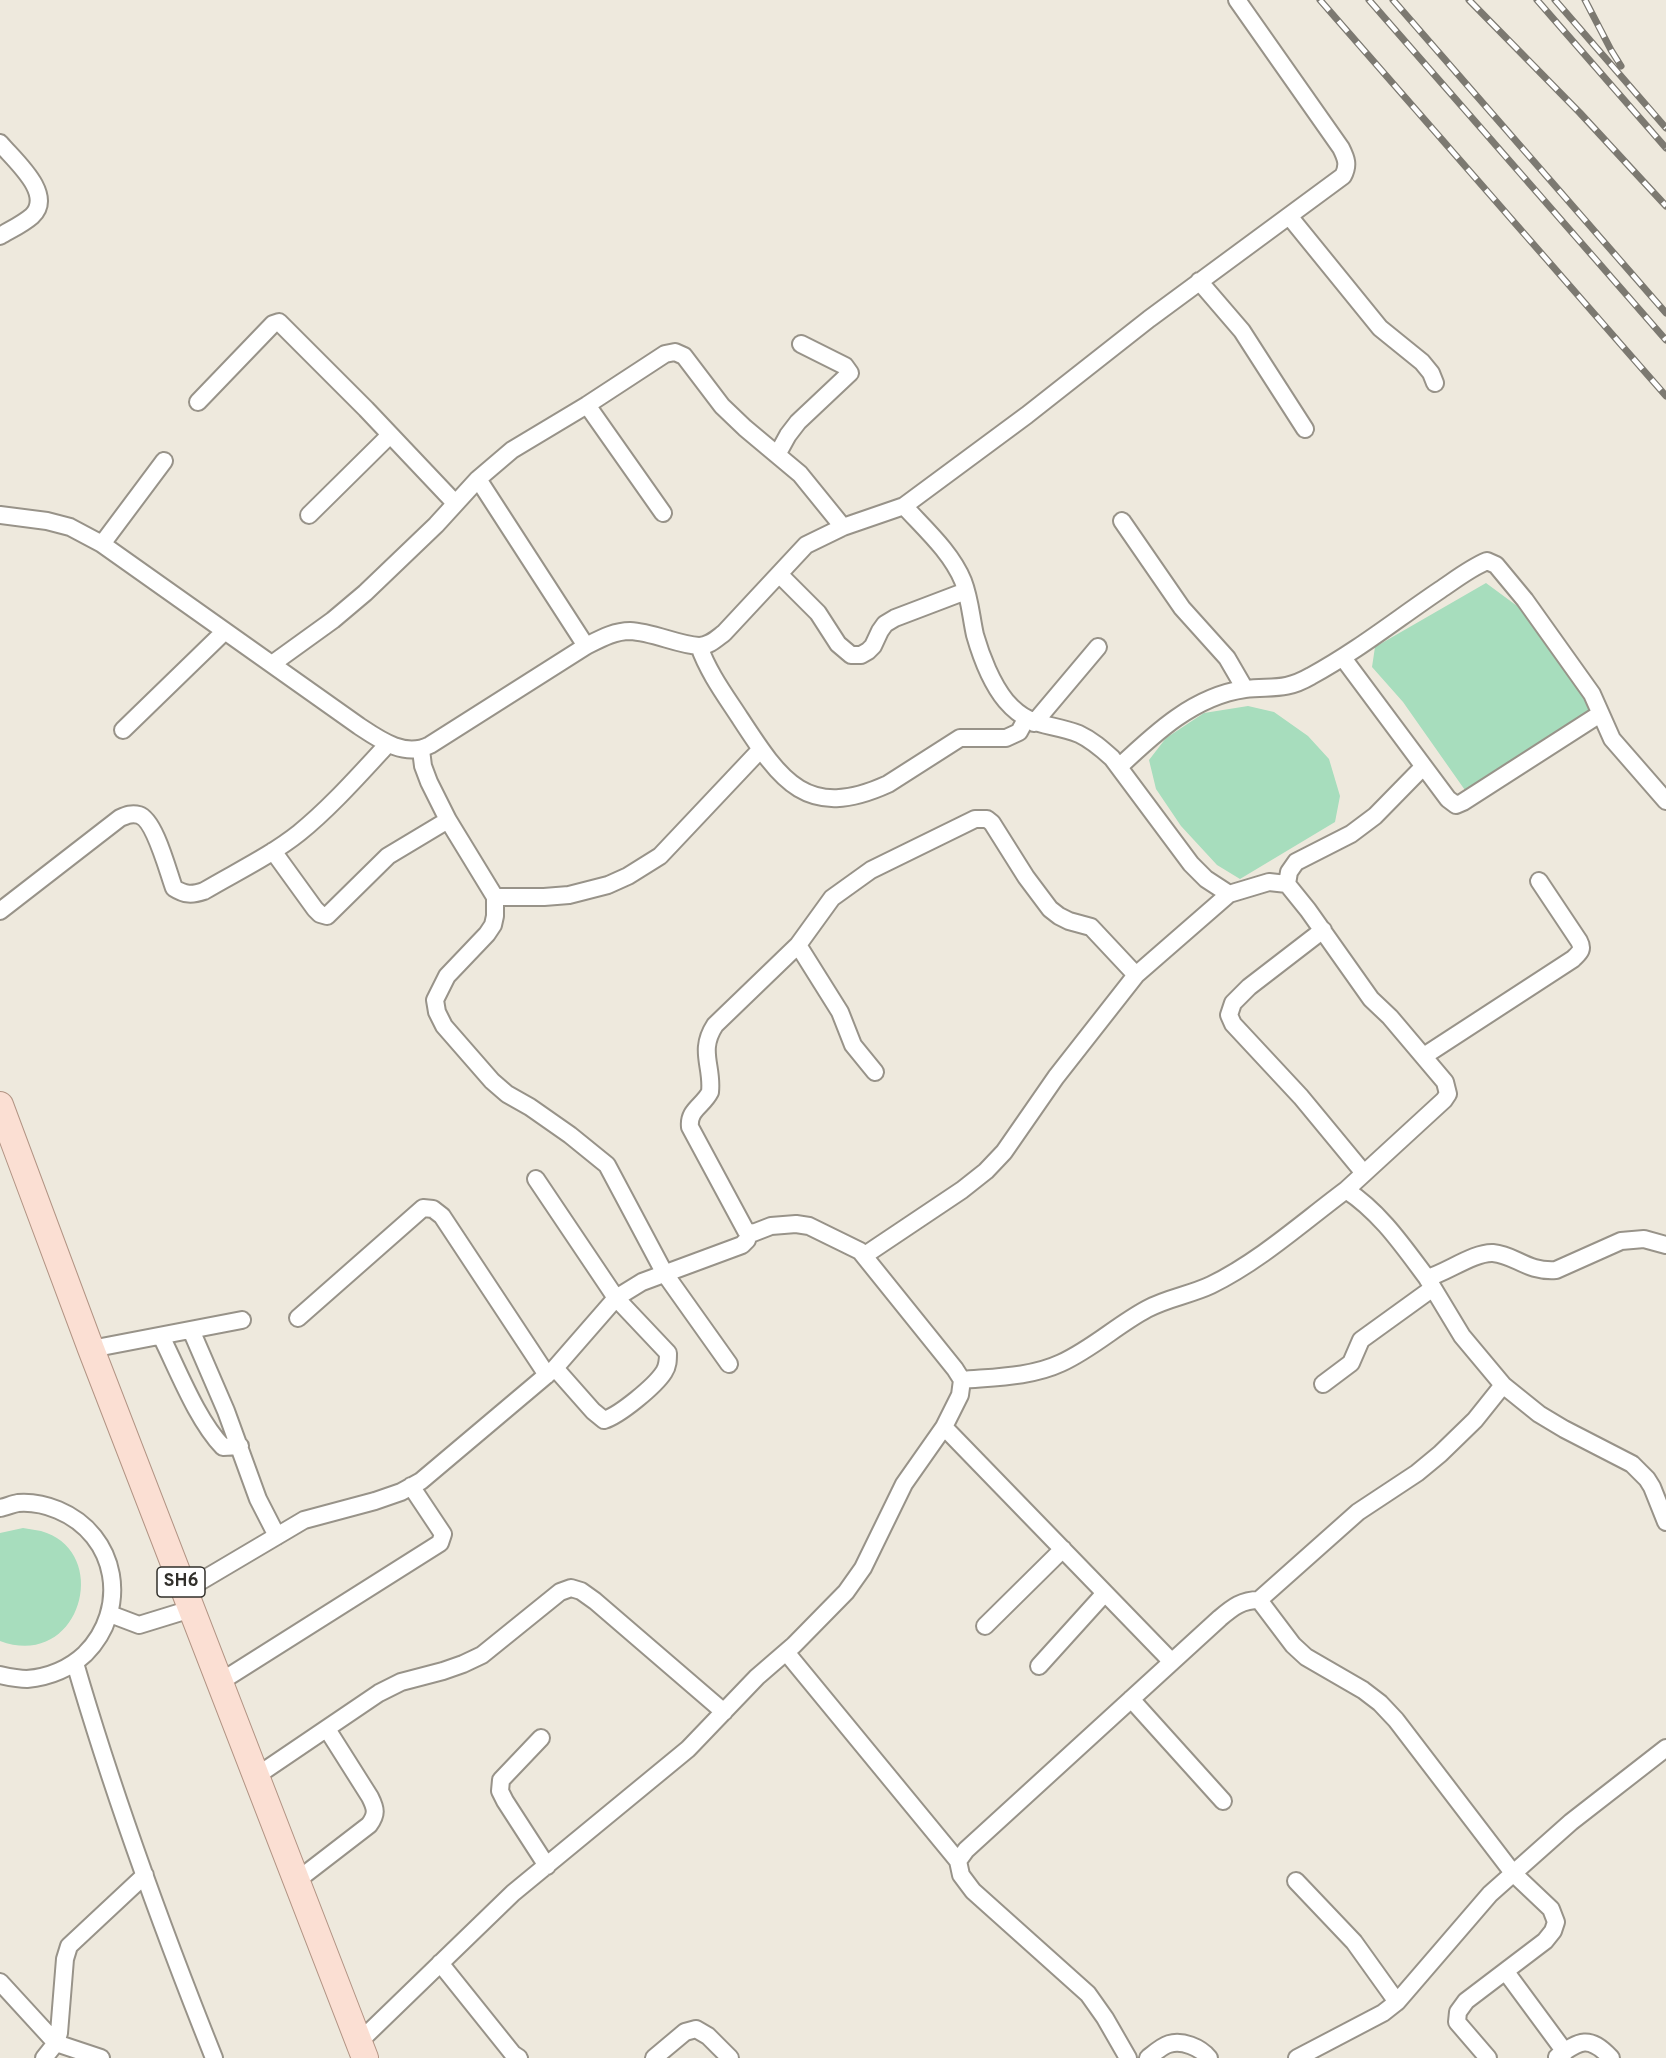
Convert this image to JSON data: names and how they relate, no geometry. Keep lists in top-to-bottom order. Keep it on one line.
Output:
{"streets":{"main road":["SH6"]}}
